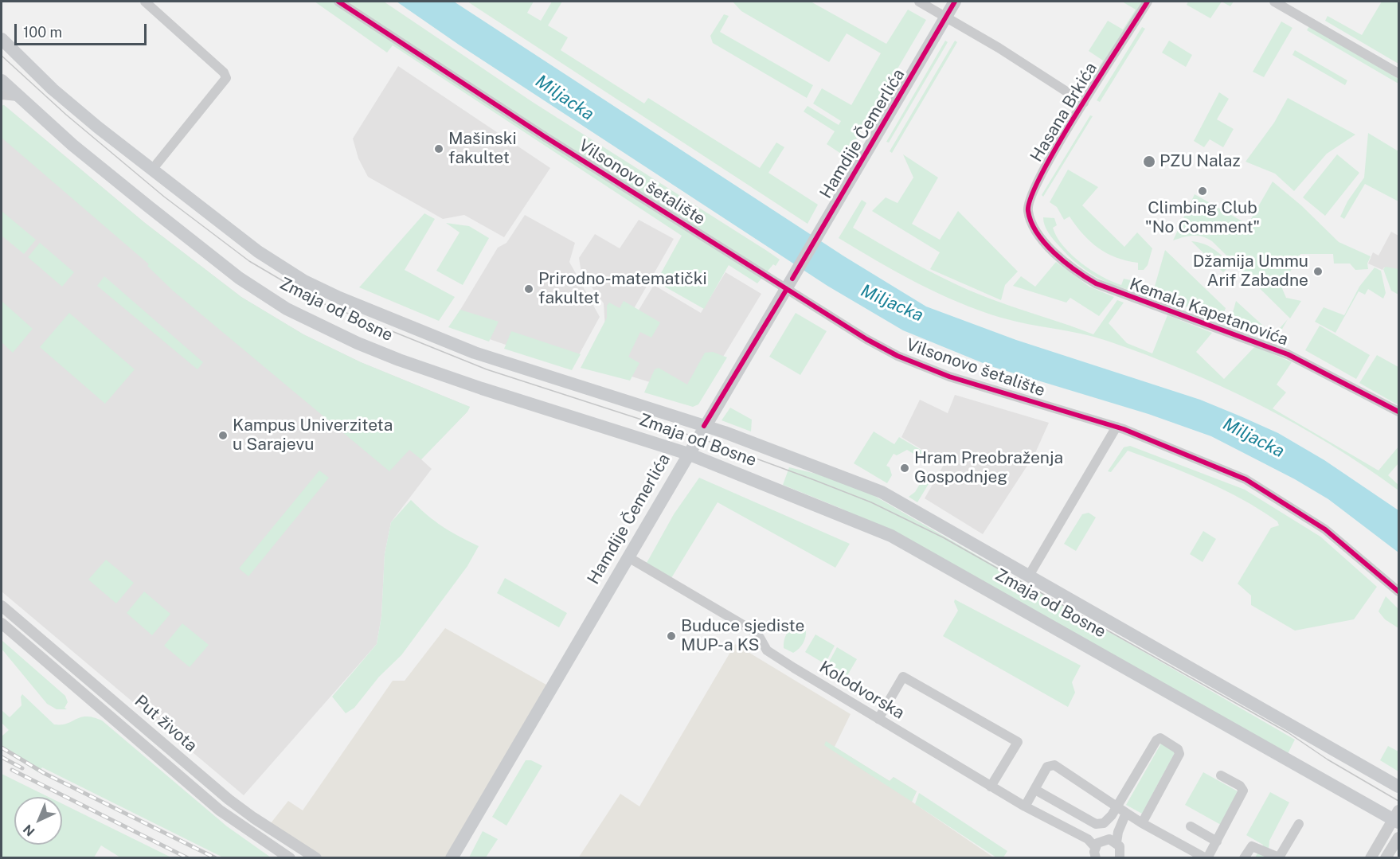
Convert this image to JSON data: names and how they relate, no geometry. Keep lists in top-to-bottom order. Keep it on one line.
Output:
{"streets":{"main road":["Hamdije Čemerlića","Zmaja od Bosne"],"street":["Hasana Brkića","Vilsonovo šetalište","Kemala Kapetanovića","Kolodvorska","Put života"]},"crossings":[["Hasana Brkića","Kemala Kapetanovića"],["Hamdije Čemerlića","Vilsonovo šetalište"],["Hamdije Čemerlića","Zmaja od Bosne"],["Hamdije Čemerlića","Kolodvorska"]],"water":["Miljacka"],"places":["Mašinski fakultet","PZU Nalaz","Climbing Club \"No Comment\"","Džamija Ummu Arif Zabadne","Prirodno-matematički fakultet","Kampus Univerziteta u Sarajevu","Hram Preobraženja Gospodnjeg","Buduce sjediste MUP-a KS"],"scale_bar":"100 m","north":"bottom left"}
